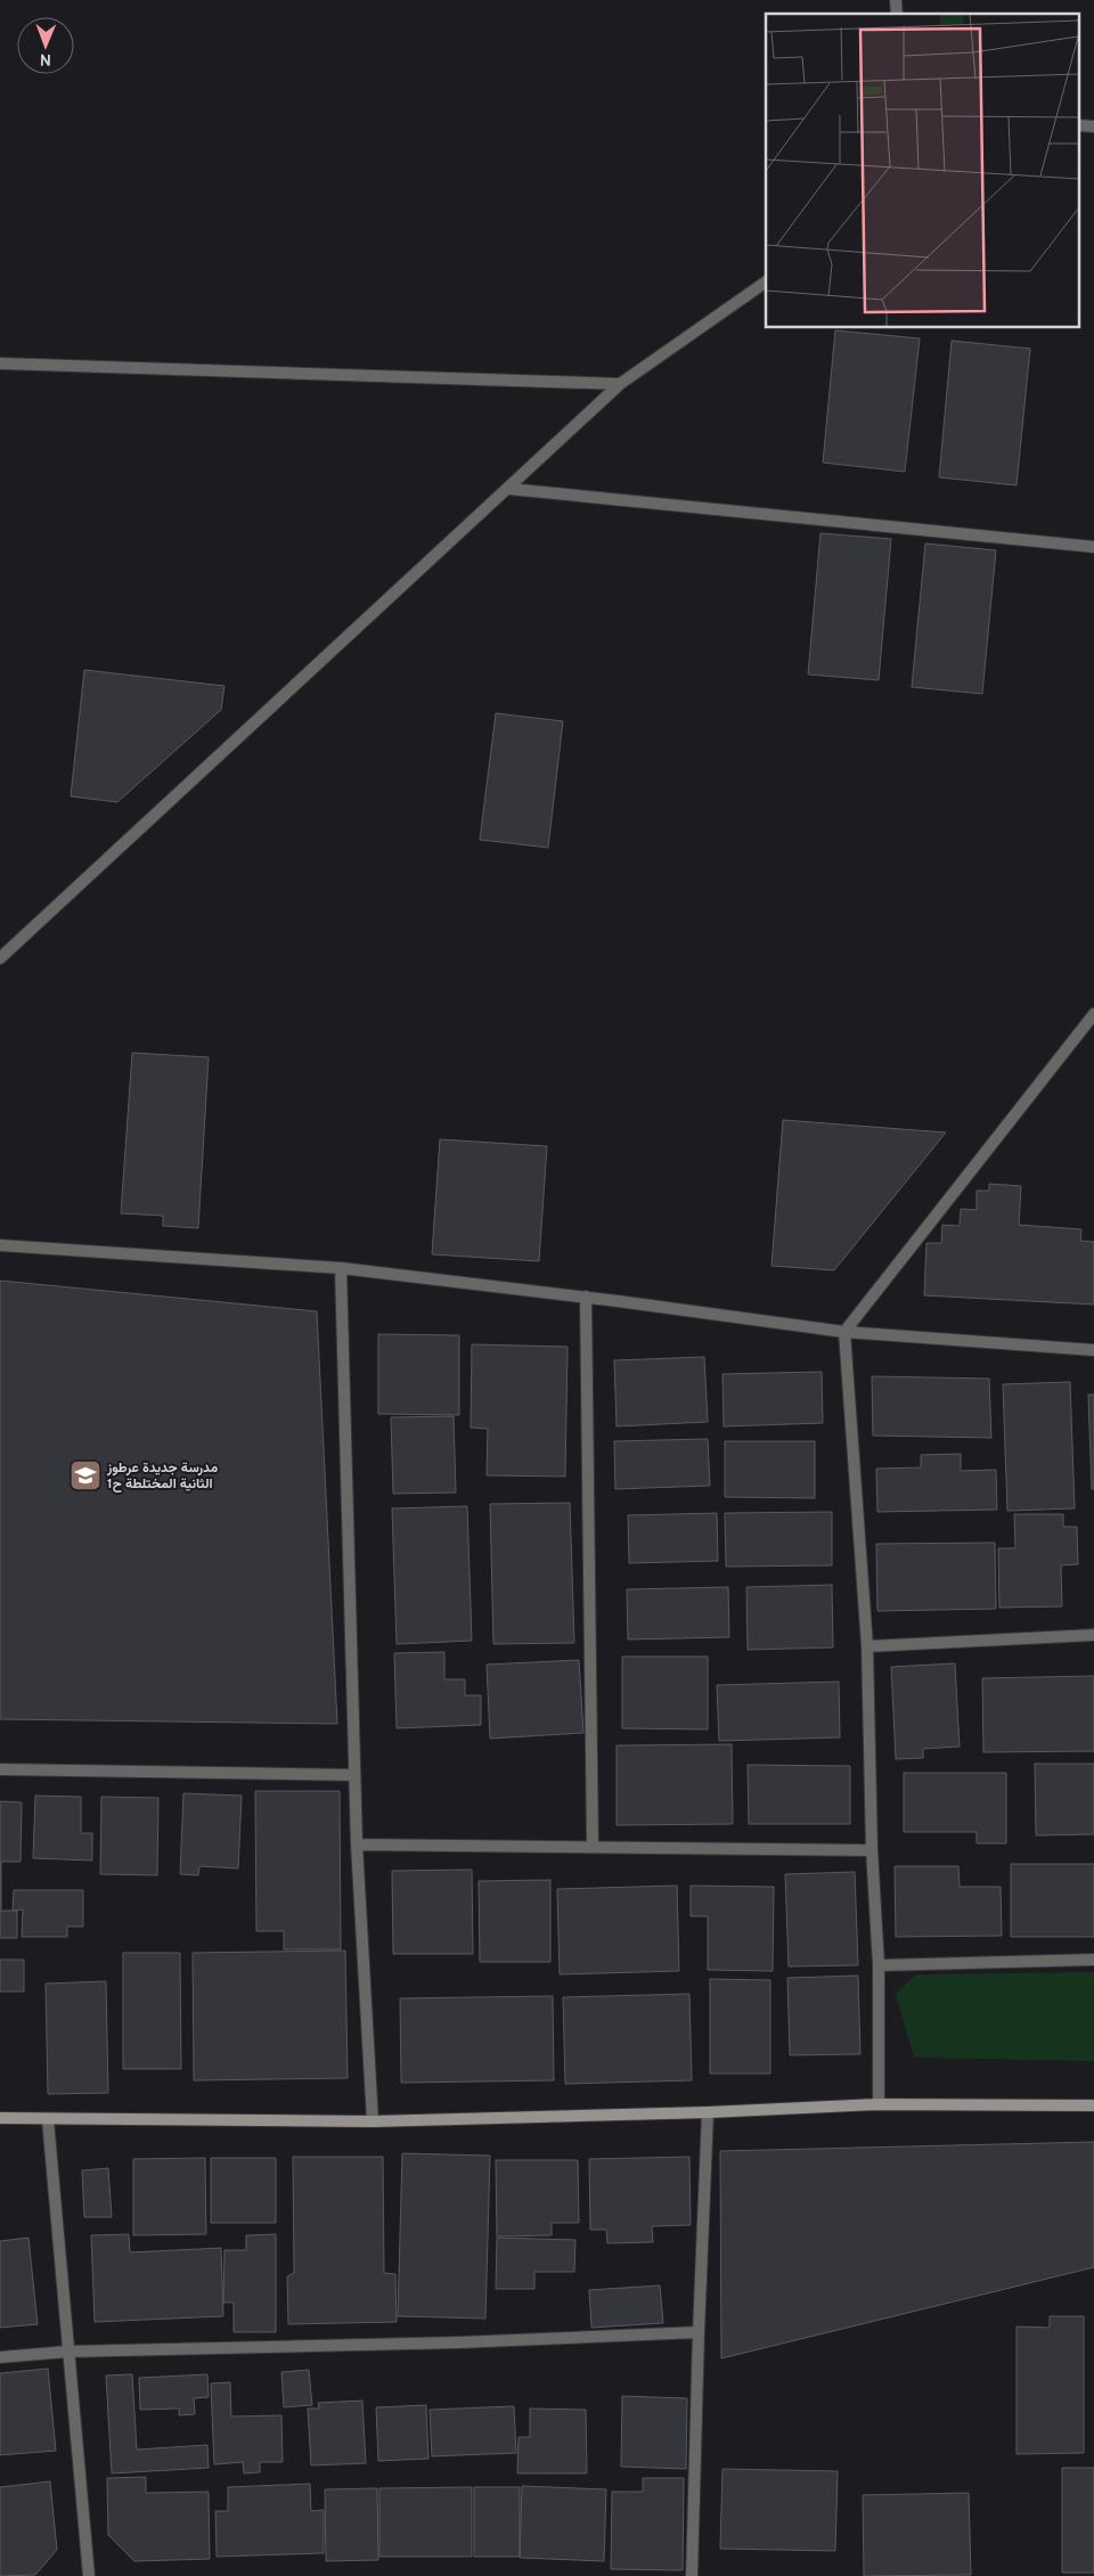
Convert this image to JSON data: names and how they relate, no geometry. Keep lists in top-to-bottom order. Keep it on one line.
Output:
{"places":{"school or university":["مدرسة جديدة عرطوز الثانية المختلطة ح1"]},"north":"bottom"}
